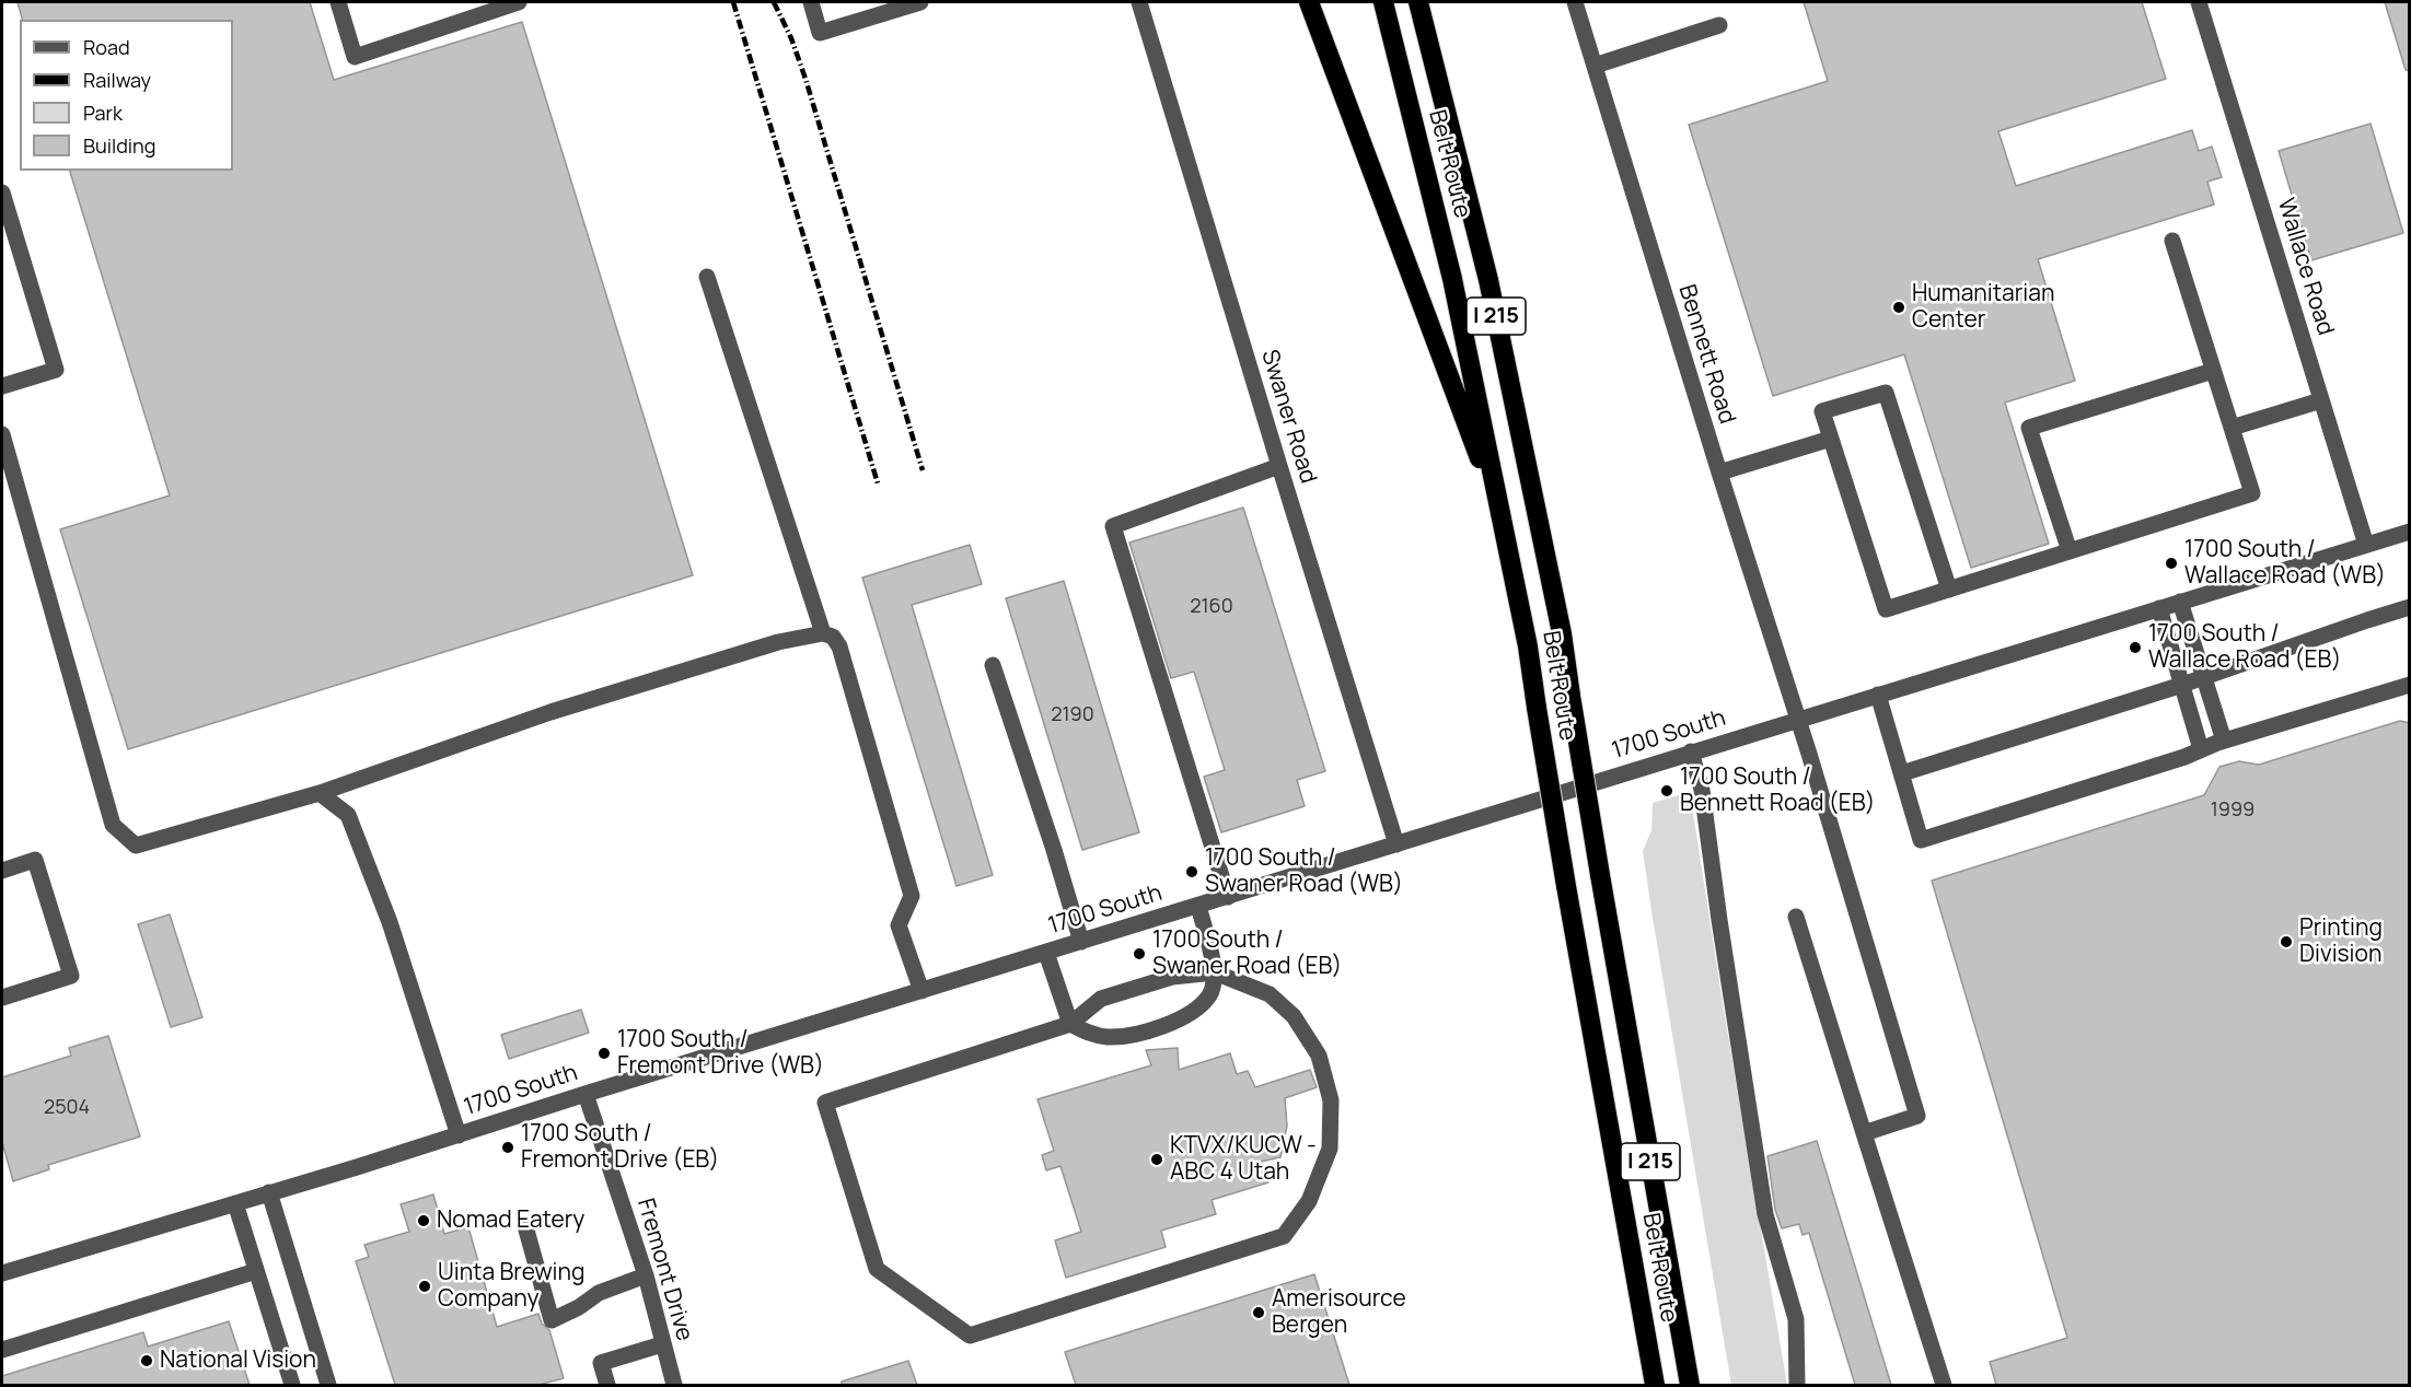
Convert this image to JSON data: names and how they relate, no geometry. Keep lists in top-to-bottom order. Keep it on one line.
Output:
{"streets":{"highway":["Belt Route","I 215"],"street":["Wallace Road","Bennett Road","Swaner Road","1700 South","Fremont Drive"]},"crossings":[["Wallace Road","1700 South"],["Bennett Road","1700 South"],["Swaner Road","1700 South"],["1700 South","Fremont Drive"]],"places":["Humanitarian Center","1700 South / Wallace Road (WB)","1700 South / Wallace Road (EB)","1700 South / Bennett Road (EB)","1700 South / Swaner Road (WB)","Printing Division","1700 South / Swaner Road (EB)","1700 South / Fremont Drive (WB)","1700 South / Fremont Drive (EB)","KTVX/KUCW - ABC 4 Utah","Nomad Eatery","Uinta Brewing Company","Amerisource Bergen","National Vision"],"house_numbers":["2160","2190","1999","2504"],"legend":["Road","Railway","Park","Building"]}
